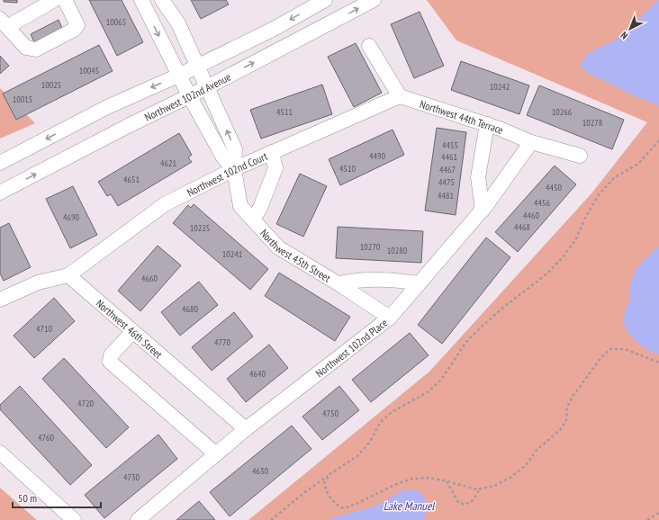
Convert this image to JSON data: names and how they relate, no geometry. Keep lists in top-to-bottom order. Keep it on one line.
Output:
{"streets":{"street":["Northwest 102nd Avenue","Northwest 44th Terrace","Northwest 102nd Court","Northwest 45th Street","Northwest 46th Street","Northwest 102nd Place"]},"crossings":[["Northwest 102nd Avenue","Northwest 45th Street"],["Northwest 44th Terrace","Northwest 102nd Court"],["Northwest 44th Terrace","Northwest 102nd Place"],["Northwest 102nd Court","Northwest 45th Street"],["Northwest 102nd Court","Northwest 46th Street"],["Northwest 45th Street","Northwest 102nd Place"],["Northwest 46th Street","Northwest 102nd Place"]],"water":["Lake Manuel"],"house_numbers":["10065","10045","10025","10242","10015","4511","10266","10278","4455","4490","4461","4621","4510","4467","4651","4475","4450","4481","4456","4460","4690","4468","10225","10270","10280","10241","4660","4680","4710","4770","4640","4720","4750","4760","4630","4730"],"scale_bar":"50 m","north":"bottom left"}
